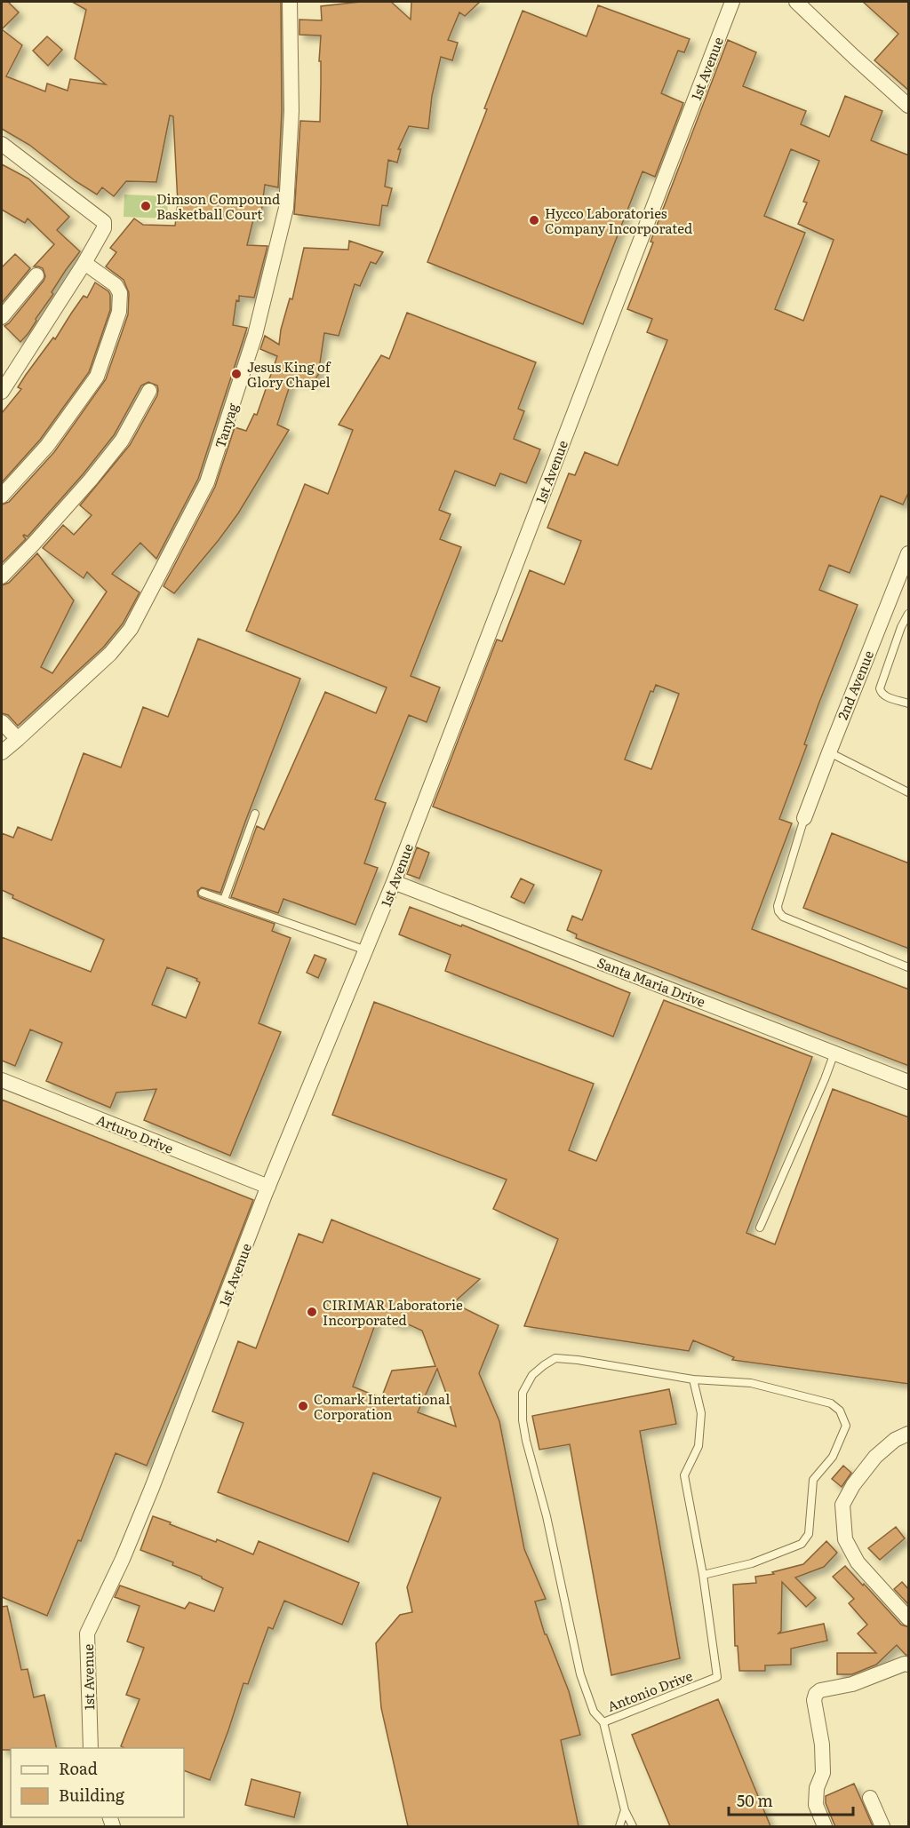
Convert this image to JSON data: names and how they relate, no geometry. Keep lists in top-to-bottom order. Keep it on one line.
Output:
{"streets":{"street":["1st Avenue","Tanyag","2nd Avenue","Santa Maria Drive","Arturo Drive"],"lane":["Antonio Drive"]},"crossings":[["1st Avenue","Santa Maria Drive"],["1st Avenue","Arturo Drive"]],"places":["Dimson Compound Basketball Court","Hycco Laboratories Company Incorporated","Jesus King of Glory Chapel","CIRIMAR Laboratorie Incorporated","Comark Intertational Corporation"],"legend":["Road","Building"],"scale_bar":"50 m"}
